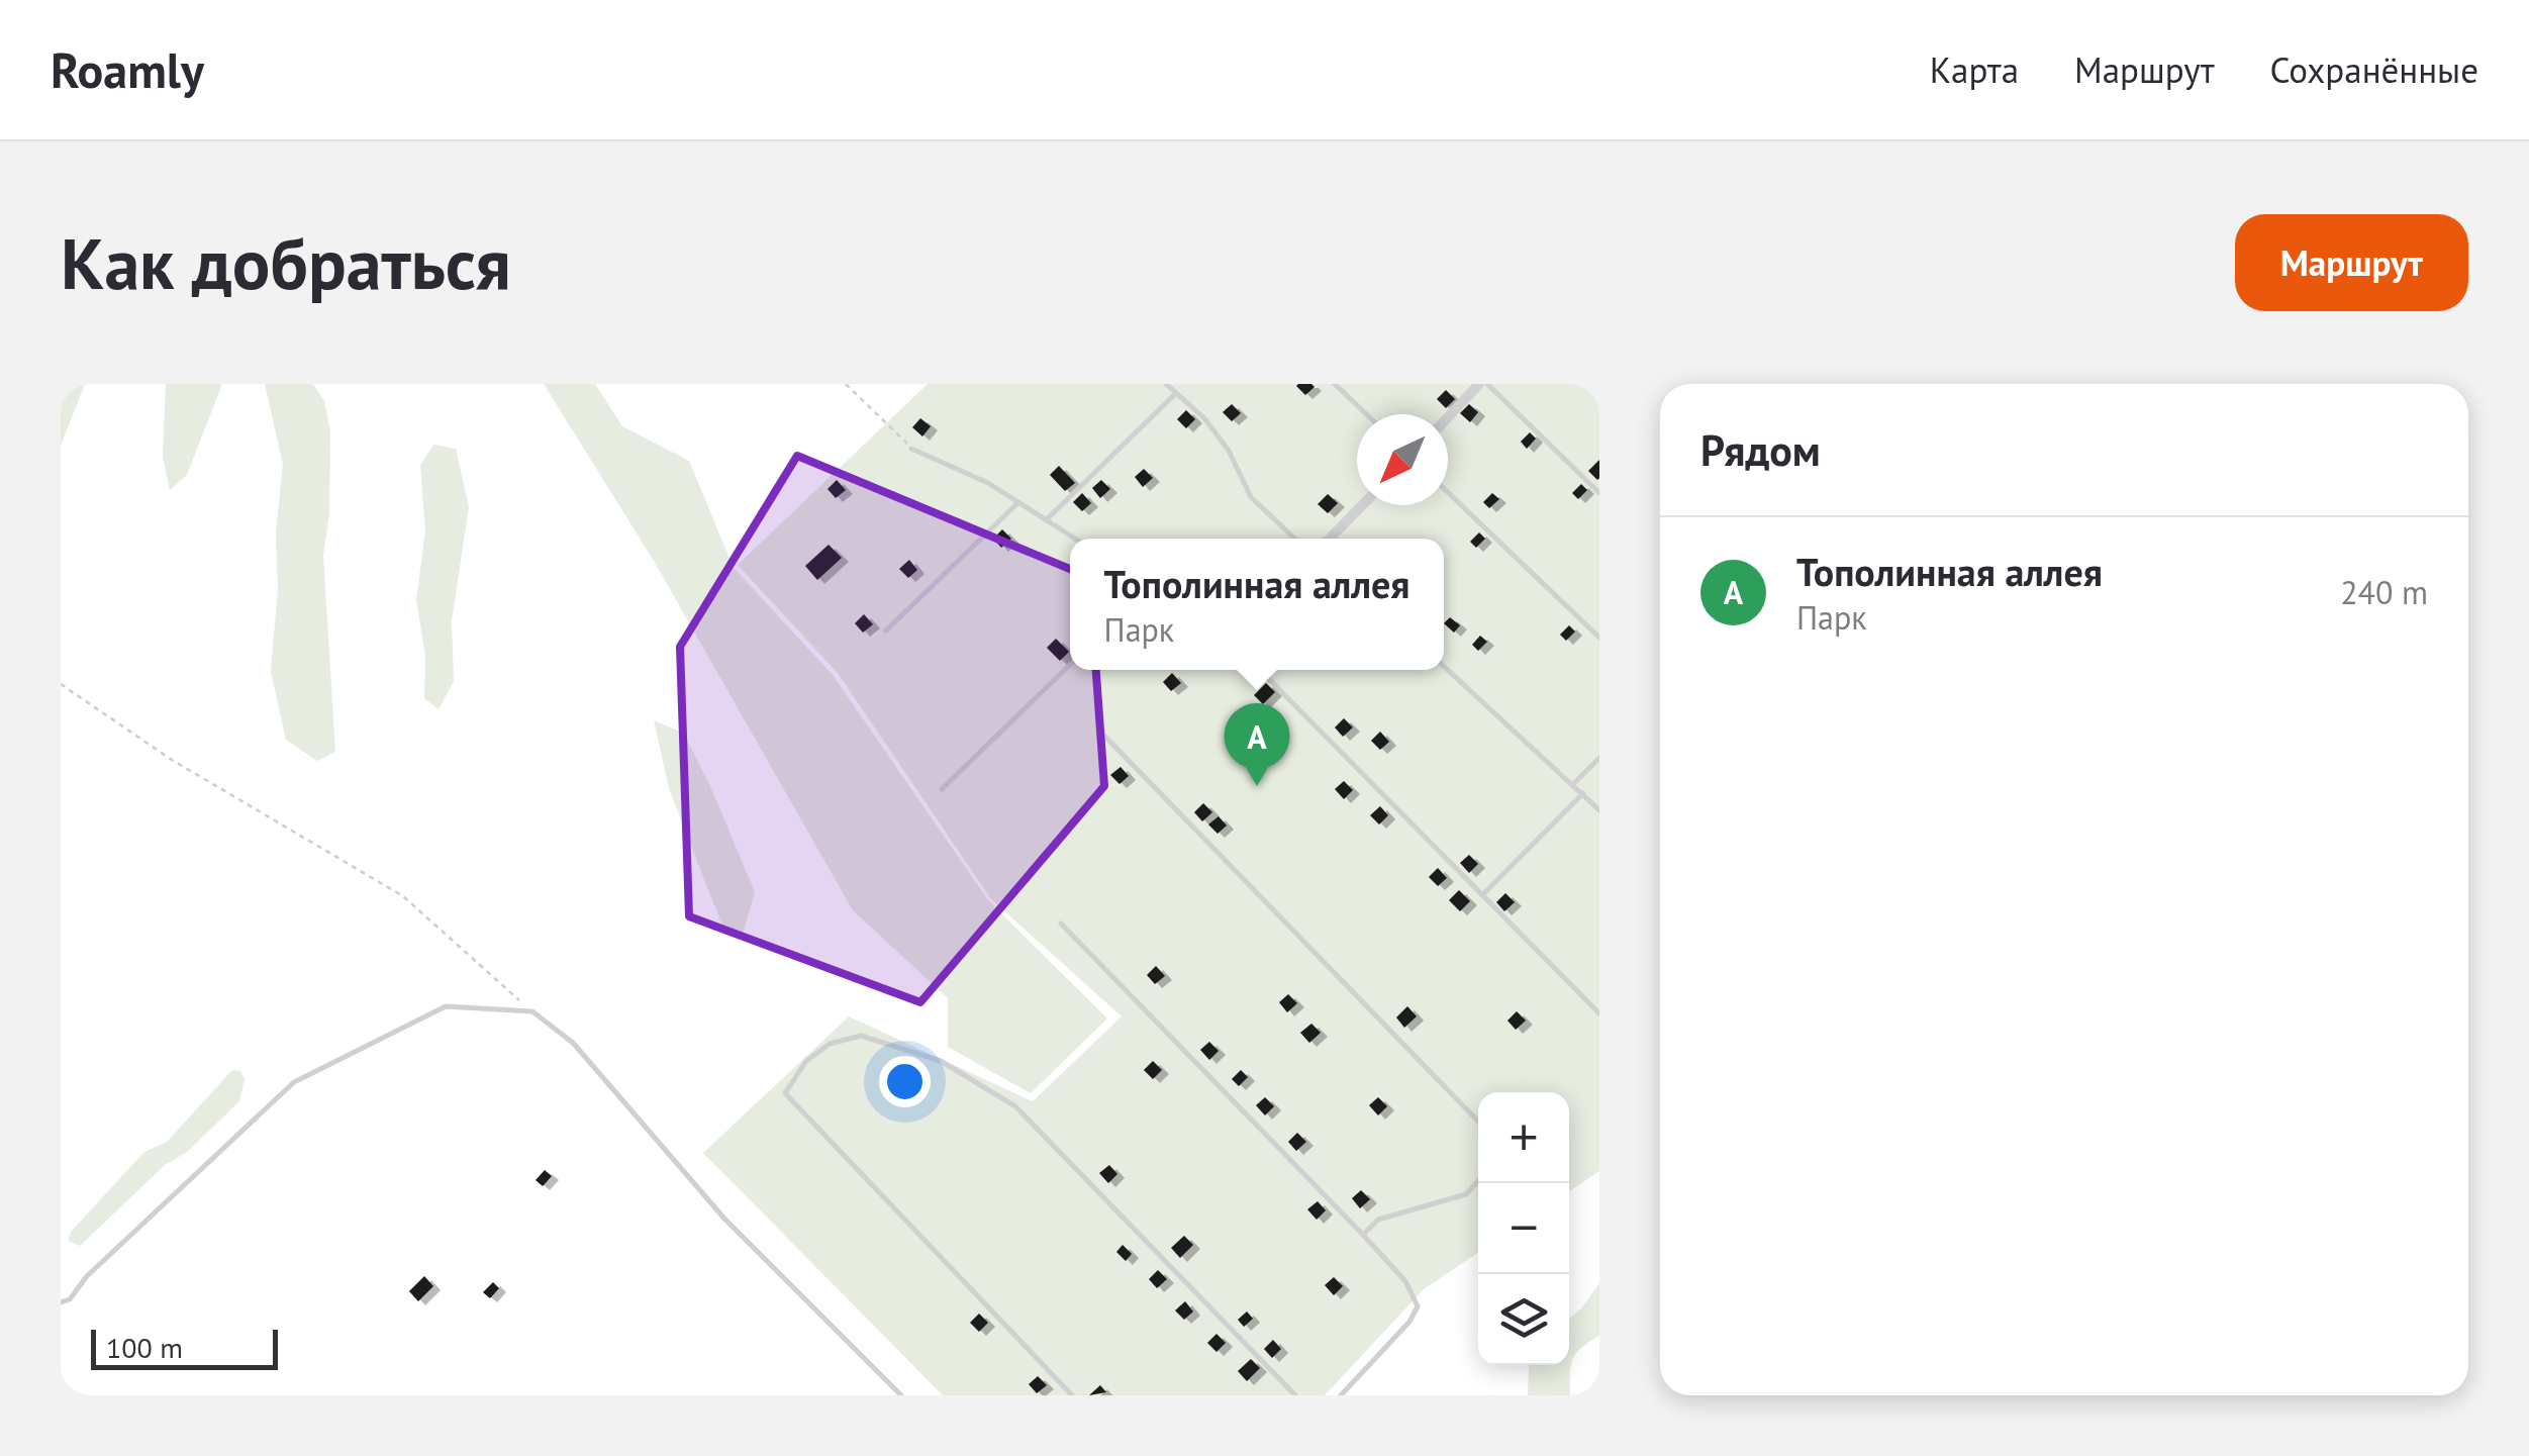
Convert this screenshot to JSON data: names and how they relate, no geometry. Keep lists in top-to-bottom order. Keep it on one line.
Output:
{"scale_bar":"100 m","north":"bottom left","page":{"header":"Roamly","nav":["Карта","Маршрут","Сохранённые"],"buttons":"Маршрут","title":"Как добраться","heading":"Рядом","list":[{"mark":"A","name":"Тополинная аллея","note":"Парк","value":"240 m"}],"popup":["Тополинная аллея","Парк"],"pins":"A","map_buttons":["+","−"],"scale":"100 m"}}
